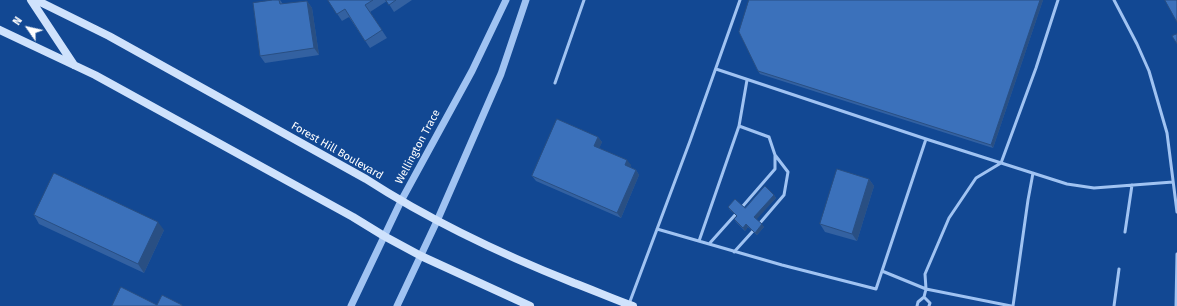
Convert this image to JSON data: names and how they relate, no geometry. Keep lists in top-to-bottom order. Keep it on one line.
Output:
{"streets":{"main road":["Forest Hill Boulevard"],"street":["Wellington Trace"]},"crossings":[["Wellington Trace","Forest Hill Boulevard"]],"north":"top left"}
